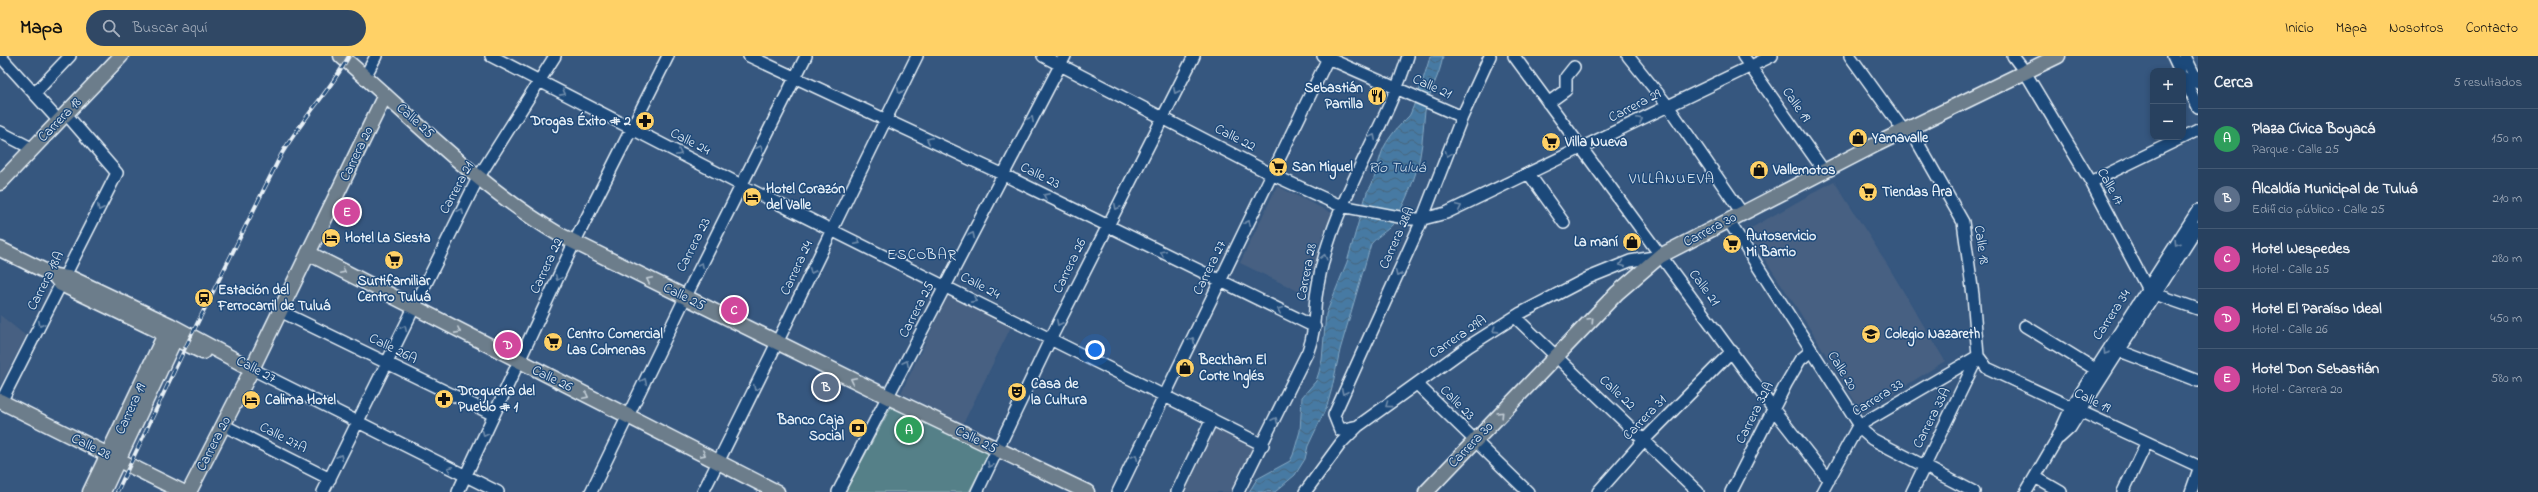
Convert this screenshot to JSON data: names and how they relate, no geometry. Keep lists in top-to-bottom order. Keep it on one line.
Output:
{"streets":{"main road":["Carrera 18","Calle 25","Carrera 20","Carrera 30","Calle 27","Calle 26","Carrera 19","Calle 28"],"street":["Calle 21","Calle 19","Carrera 29","Calle 22","Calle 24","Calle 23","Calle 17","Carrera 21","Carrera 28A","Carrera 23","Calle 18","Carrera 22","Carrera 26","Carrera 24","Carrera 27","Carrera 28","Carrera 18A","Carrera 25","Carrera 34","Carrera 29A","Calle 26A","Calle 20","Carrera 33","Carrera 32A","Carrera 31","Carrera 33A","Calle 27A"]},"crossings":[["Calle 21","Carrera 29"],["Calle 21","Carrera 30"],["Calle 21","Carrera 28A"],["Calle 21","Carrera 27"],["Calle 21","Carrera 28"],["Calle 21","Carrera 29A"],["Calle 21","Carrera 33"],["Calle 21","Carrera 32A"],["Calle 21","Carrera 31"],["Calle 19","Carrera 29"],["Calle 19","Carrera 30"],["Calle 19","Calle 18"],["Calle 19","Carrera 34"],["Calle 19","Carrera 33"],["Calle 19","Carrera 33A"],["Carrera 29","Calle 22"],["Carrera 29","Carrera 28A"],["Carrera 18","Carrera 18A"],["Calle 25","Carrera 20"],["Calle 25","Carrera 21"],["Calle 25","Carrera 23"],["Calle 25","Carrera 22"],["Calle 25","Carrera 26"],["Calle 25","Carrera 24"],["Calle 25","Carrera 25"],["Calle 22","Carrera 30"],["Calle 22","Carrera 28A"],["Calle 22","Carrera 26"],["Calle 22","Carrera 27"],["Calle 22","Carrera 28"],["Calle 22","Carrera 25"],["Calle 22","Carrera 29A"],["Calle 22","Carrera 31"],["Calle 24","Carrera 21"],["Calle 24","Carrera 23"],["Calle 24","Carrera 22"],["Calle 24","Carrera 26"],["Calle 24","Carrera 24"],["Calle 24","Carrera 27"],["Calle 24","Carrera 28"],["Calle 24","Carrera 25"],["Carrera 20","Calle 26A"],["Carrera 20","Calle 27"],["Carrera 20","Calle 26"],["Carrera 20","Calle 27A"],["Calle 23","Carrera 30"],["Calle 23","Carrera 23"],["Calle 23","Carrera 26"],["Calle 23","Carrera 24"],["Calle 23","Carrera 27"],["Calle 23","Carrera 28"],["Calle 23","Carrera 25"],["Calle 23","Carrera 29A"],["Calle 17","Carrera 30"],["Calle 17","Carrera 34"],["Carrera 21","Calle 26A"],["Carrera 21","Calle 27"],["Carrera 21","Calle 26"],["Carrera 21","Calle 27A"],["Carrera 30","Calle 18"],["Carrera 30","Carrera 29A"],["Carrera 30","Calle 20"],["Carrera 28A","Carrera 29A"],["Carrera 23","Calle 26"],["Calle 18","Carrera 33"],["Calle 18","Carrera 33A"],["Carrera 22","Calle 26A"],["Carrera 22","Calle 27"],["Carrera 22","Calle 26"],["Carrera 24","Calle 26"],["Carrera 18A","Calle 27"],["Carrera 18A","Calle 28"],["Calle 27","Carrera 19"],["Calle 20","Carrera 33"],["Calle 20","Carrera 32A"],["Calle 20","Carrera 33A"],["Carrera 33","Carrera 33A"],["Carrera 19","Calle 28"]],"one_way":["Carrera 29","Calle 24","Calle 23","Carrera 21","Carrera 28A","Carrera 23","Carrera 22","Carrera 26","Carrera 24","Carrera 27","Carrera 28","Carrera 18A","Carrera 25","Carrera 29A","Calle 26"],"districts":["VILLANUEVA","ESCOBAR"],"water":["Río Tuluá"],"places":{"restaurant":["Sebastián Parrilla"],"pharmacy":["Drogas Éxito # 2","Droguería del Pueblo # 1"],"shop":["Yamavalle","Vallemotos","La maní","Beckham El Corte Inglés"],"supermarket":["Villa Nueva","San Miguel","Tiendas Ara","Autoservicio Mi Barrio","Surtifamiliar Centro Tuluá","Centro Comercial Las Colmenas"],"hotel":["Hotel Corazón del Valle","Hotel La Siesta","Calima Hotel"],"station":["Estación del Ferrocarril de Tuluá"],"school or university":["Colegio Nazareth"],"theatre":["Casa de la Cultura"],"bank":["Banco Caja Social"]},"page":{"header":"Mapa","search":"Buscar aquí","nav":["Inicio","Mapa","Nosotros","Contacto"],"heading":["Cerca","5 resultados"],"map_buttons":["+","−"],"list":[{"mark":"A","name":"Plaza Cívica Boyacá","note":"Parque · Calle 25","value":"150 m"},{"mark":"B","name":"Alcaldía Municipal de Tuluá","note":"Edificio público · Calle 25","value":"210 m"},{"mark":"C","name":"Hotel Wespedes","note":"Hotel · Calle 25","value":"280 m"},{"mark":"D","name":"Hotel El Paraíso Ideal","note":"Hotel · Calle 26","value":"450 m"},{"mark":"E","name":"Hotel Don Sebastián","note":"Hotel · Carrera 20","value":"580 m"}],"pins":["E","C","D","B","A"]}}
